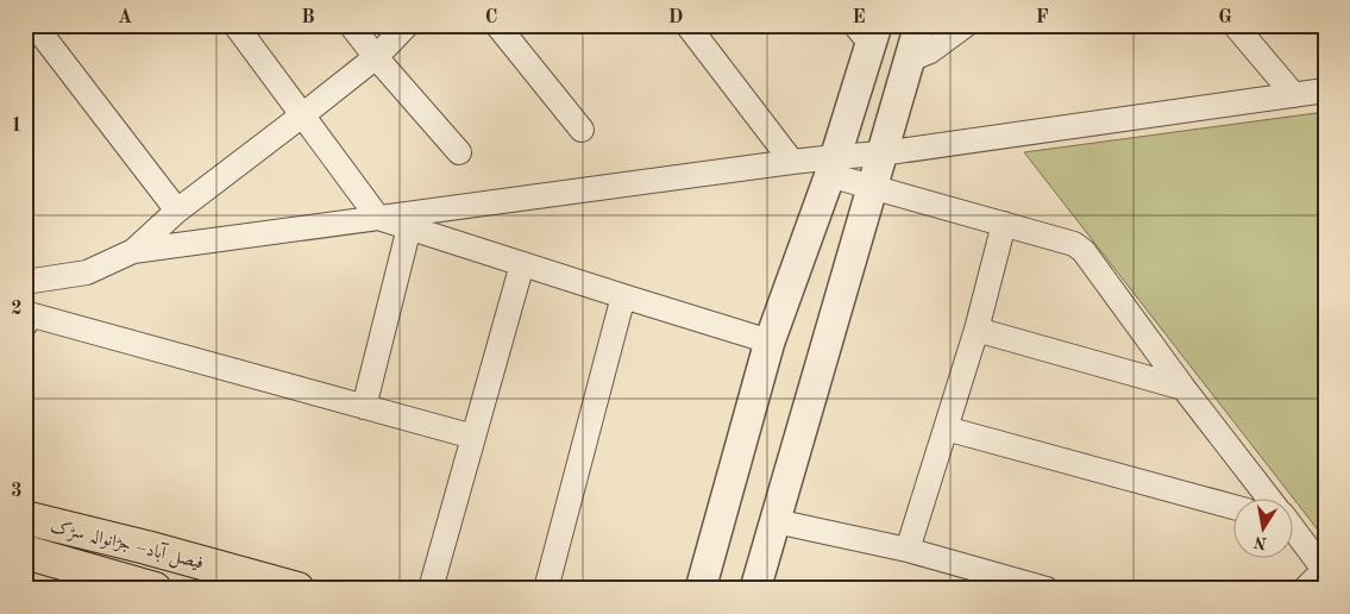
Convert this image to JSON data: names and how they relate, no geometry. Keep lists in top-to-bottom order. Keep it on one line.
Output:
{"streets":{"main road":["فیصل آباد– جڑانوالہ سڑک"]},"north":"bottom","grid":{"columns":["A","B","C","D","E","F","G"],"rows":["1","2","3"]}}
